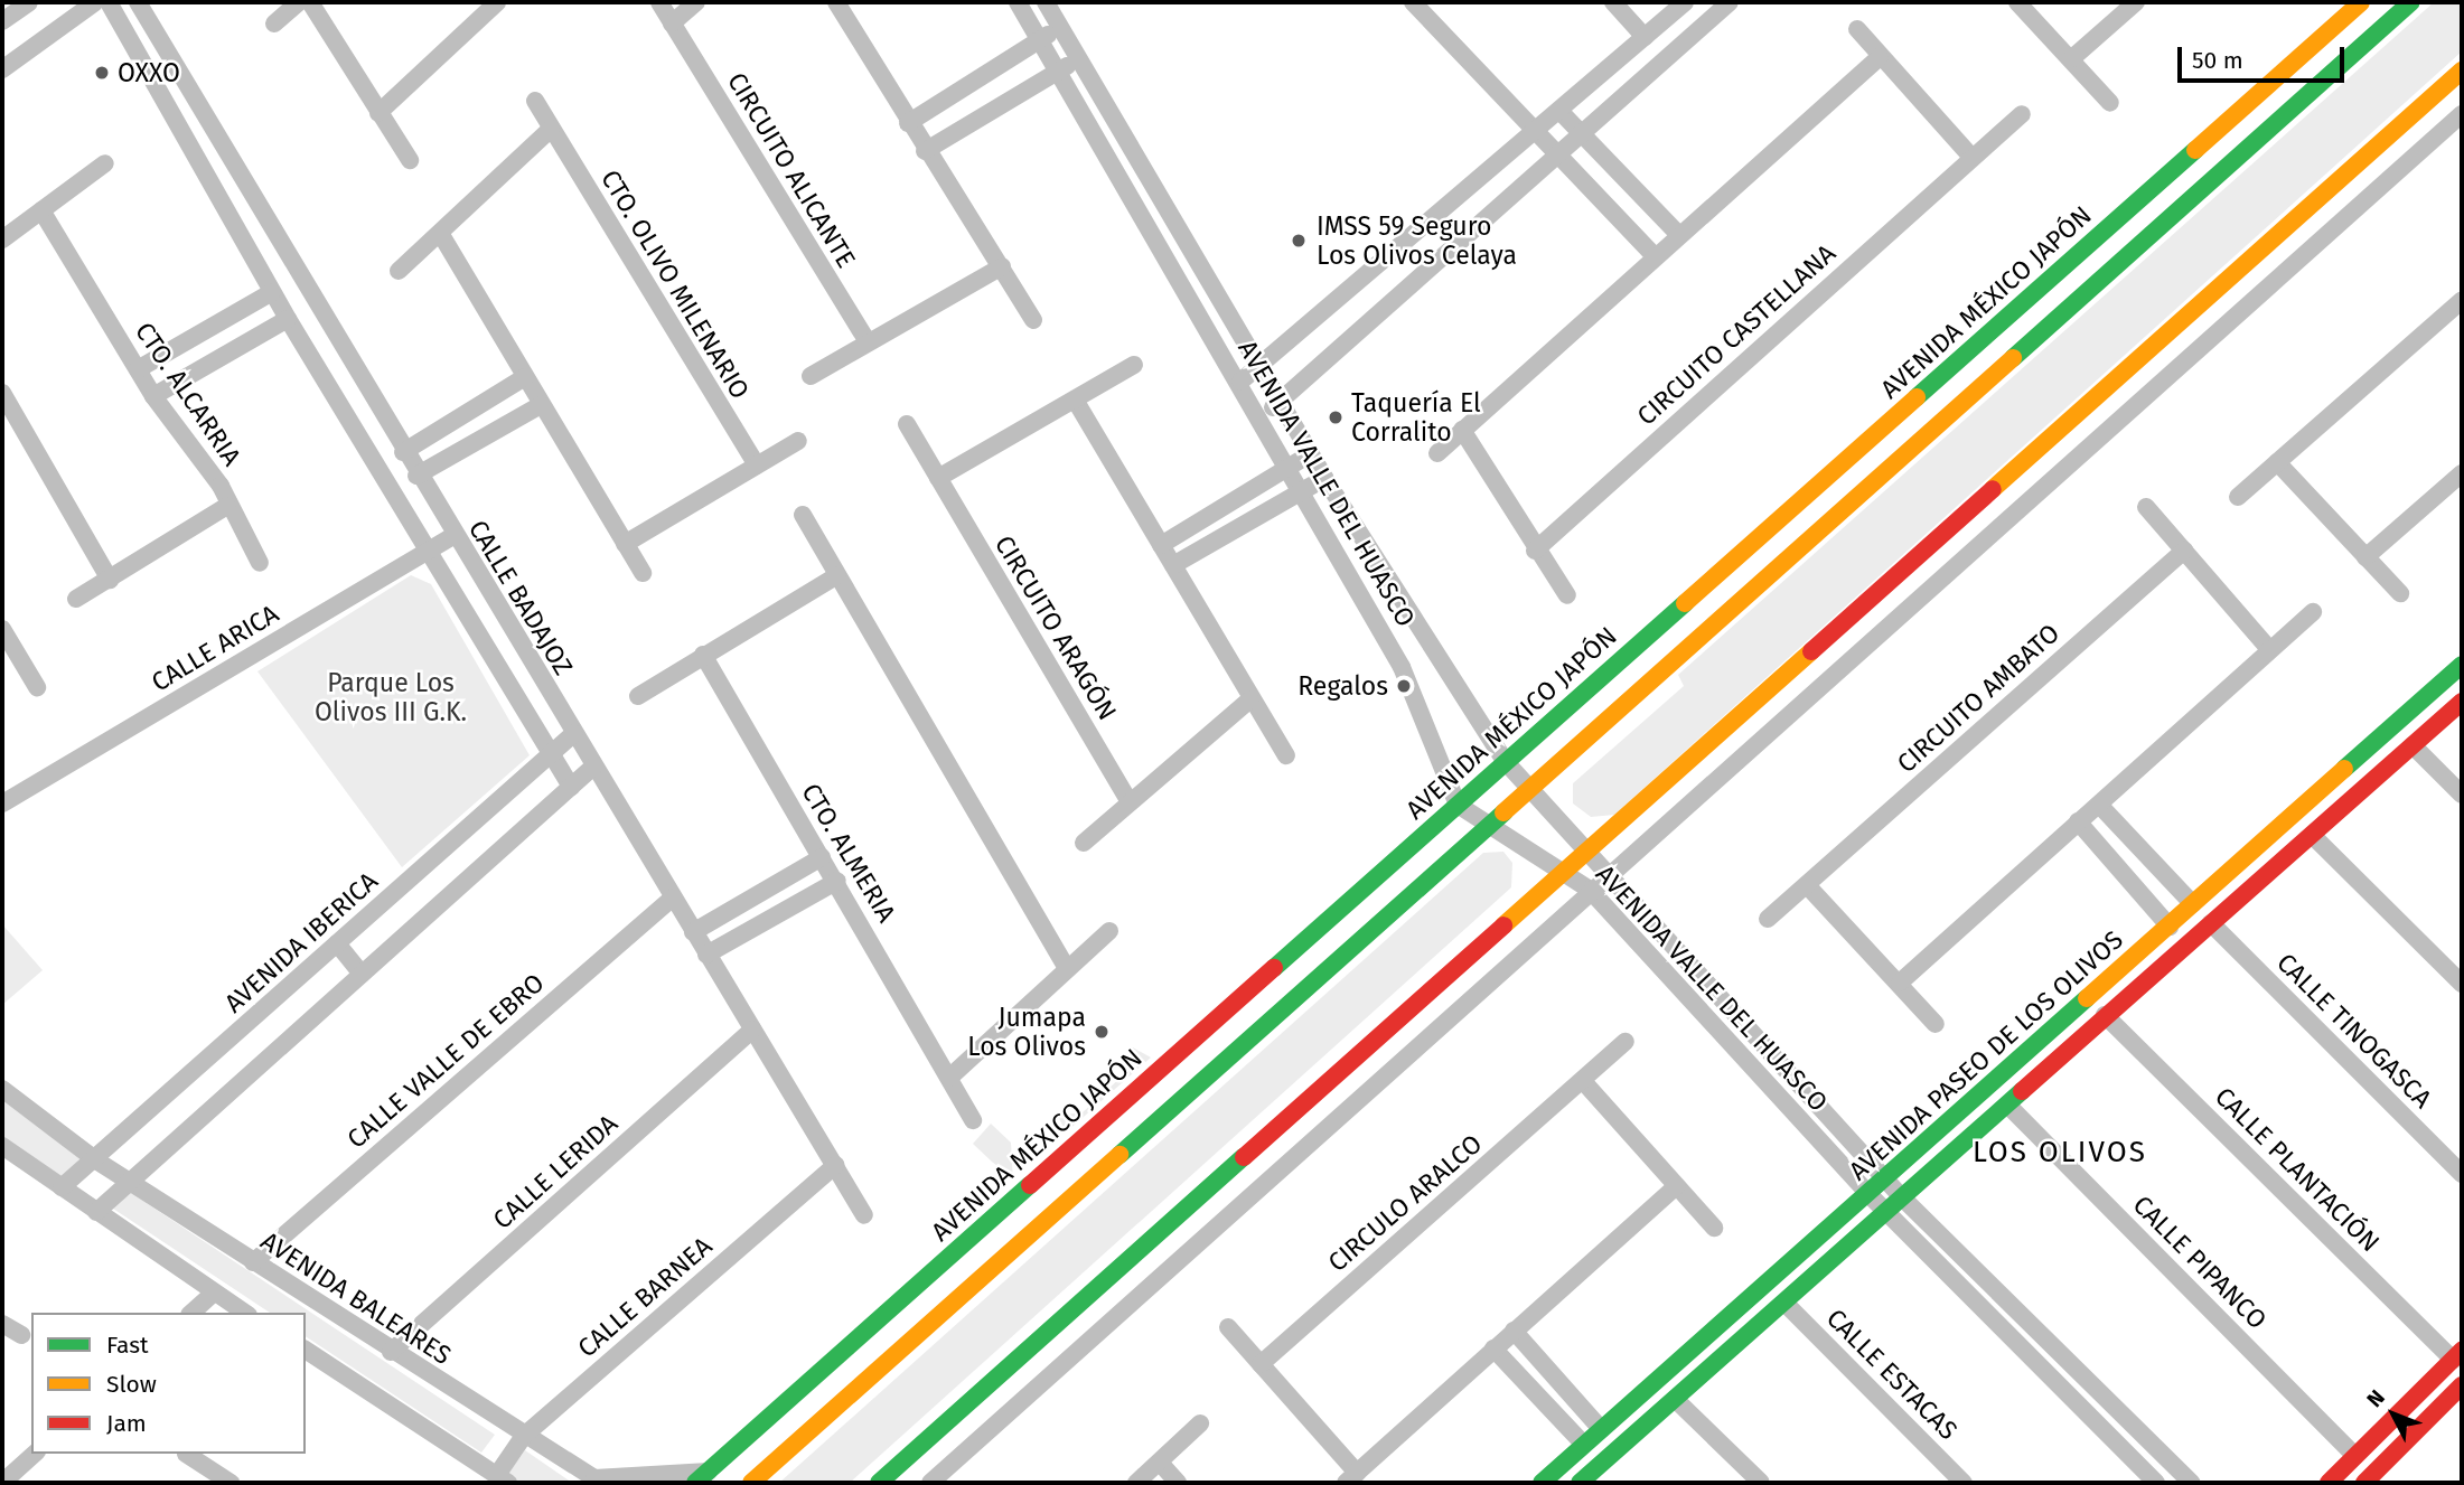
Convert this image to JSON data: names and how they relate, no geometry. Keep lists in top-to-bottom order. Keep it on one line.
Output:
{"streets":{"street":["CIRCUITO ALICANTE","CTO. OLIVO MILENARIO","AVENIDA MÉXICO JAPÓN","CIRCUITO CASTELLANA","CTO. ALCARRIA","AVENIDA VALLE DEL HUASCO","CALLE BADAJOZ","CIRCUITO ARAGÓN","CALLE ARICA","CIRCUITO AMBATO","CTO. ALMERIA","AVENIDA IBERICA","CALLE TINOGASCA","AVENIDA PASEO DE LOS OLIVOS","CALLE VALLE DE EBRO","CALLE PLANTACIÓN","CALLE LERIDA","CIRCULO ARALCO","CALLE PIPANCO","CALLE BARNEA","AVENIDA BALEARES","CALLE ESTACAS"]},"crossings":[["AVENIDA MÉXICO JAPÓN","AVENIDA VALLE DEL HUASCO"],["AVENIDA MÉXICO JAPÓN","AVENIDA BALEARES"],["AVENIDA VALLE DEL HUASCO","AVENIDA PASEO DE LOS OLIVOS"],["CALLE BADAJOZ","CALLE ARICA"],["CALLE BADAJOZ","AVENIDA IBERICA"],["CALLE BADAJOZ","CALLE VALLE DE EBRO"],["CALLE BADAJOZ","CALLE LERIDA"],["CALLE BADAJOZ","CALLE BARNEA"],["AVENIDA IBERICA","AVENIDA BALEARES"],["CALLE TINOGASCA","AVENIDA PASEO DE LOS OLIVOS"],["AVENIDA PASEO DE LOS OLIVOS","CALLE PLANTACIÓN"],["AVENIDA PASEO DE LOS OLIVOS","CALLE PIPANCO"],["AVENIDA PASEO DE LOS OLIVOS","CALLE ESTACAS"],["CALLE VALLE DE EBRO","AVENIDA BALEARES"],["CALLE LERIDA","AVENIDA BALEARES"],["CALLE BARNEA","AVENIDA BALEARES"]],"districts":["LOS OLIVOS"],"parks":["Parque Los Olivos III G.K."],"places":["OXXO","IMSS 59 Seguro Los Olivos Celaya","Taquería El Corralito","Regalos","Jumapa Los Olivos"],"legend":["Fast","Slow","Jam"],"scale_bar":"50 m","north":"top left"}
